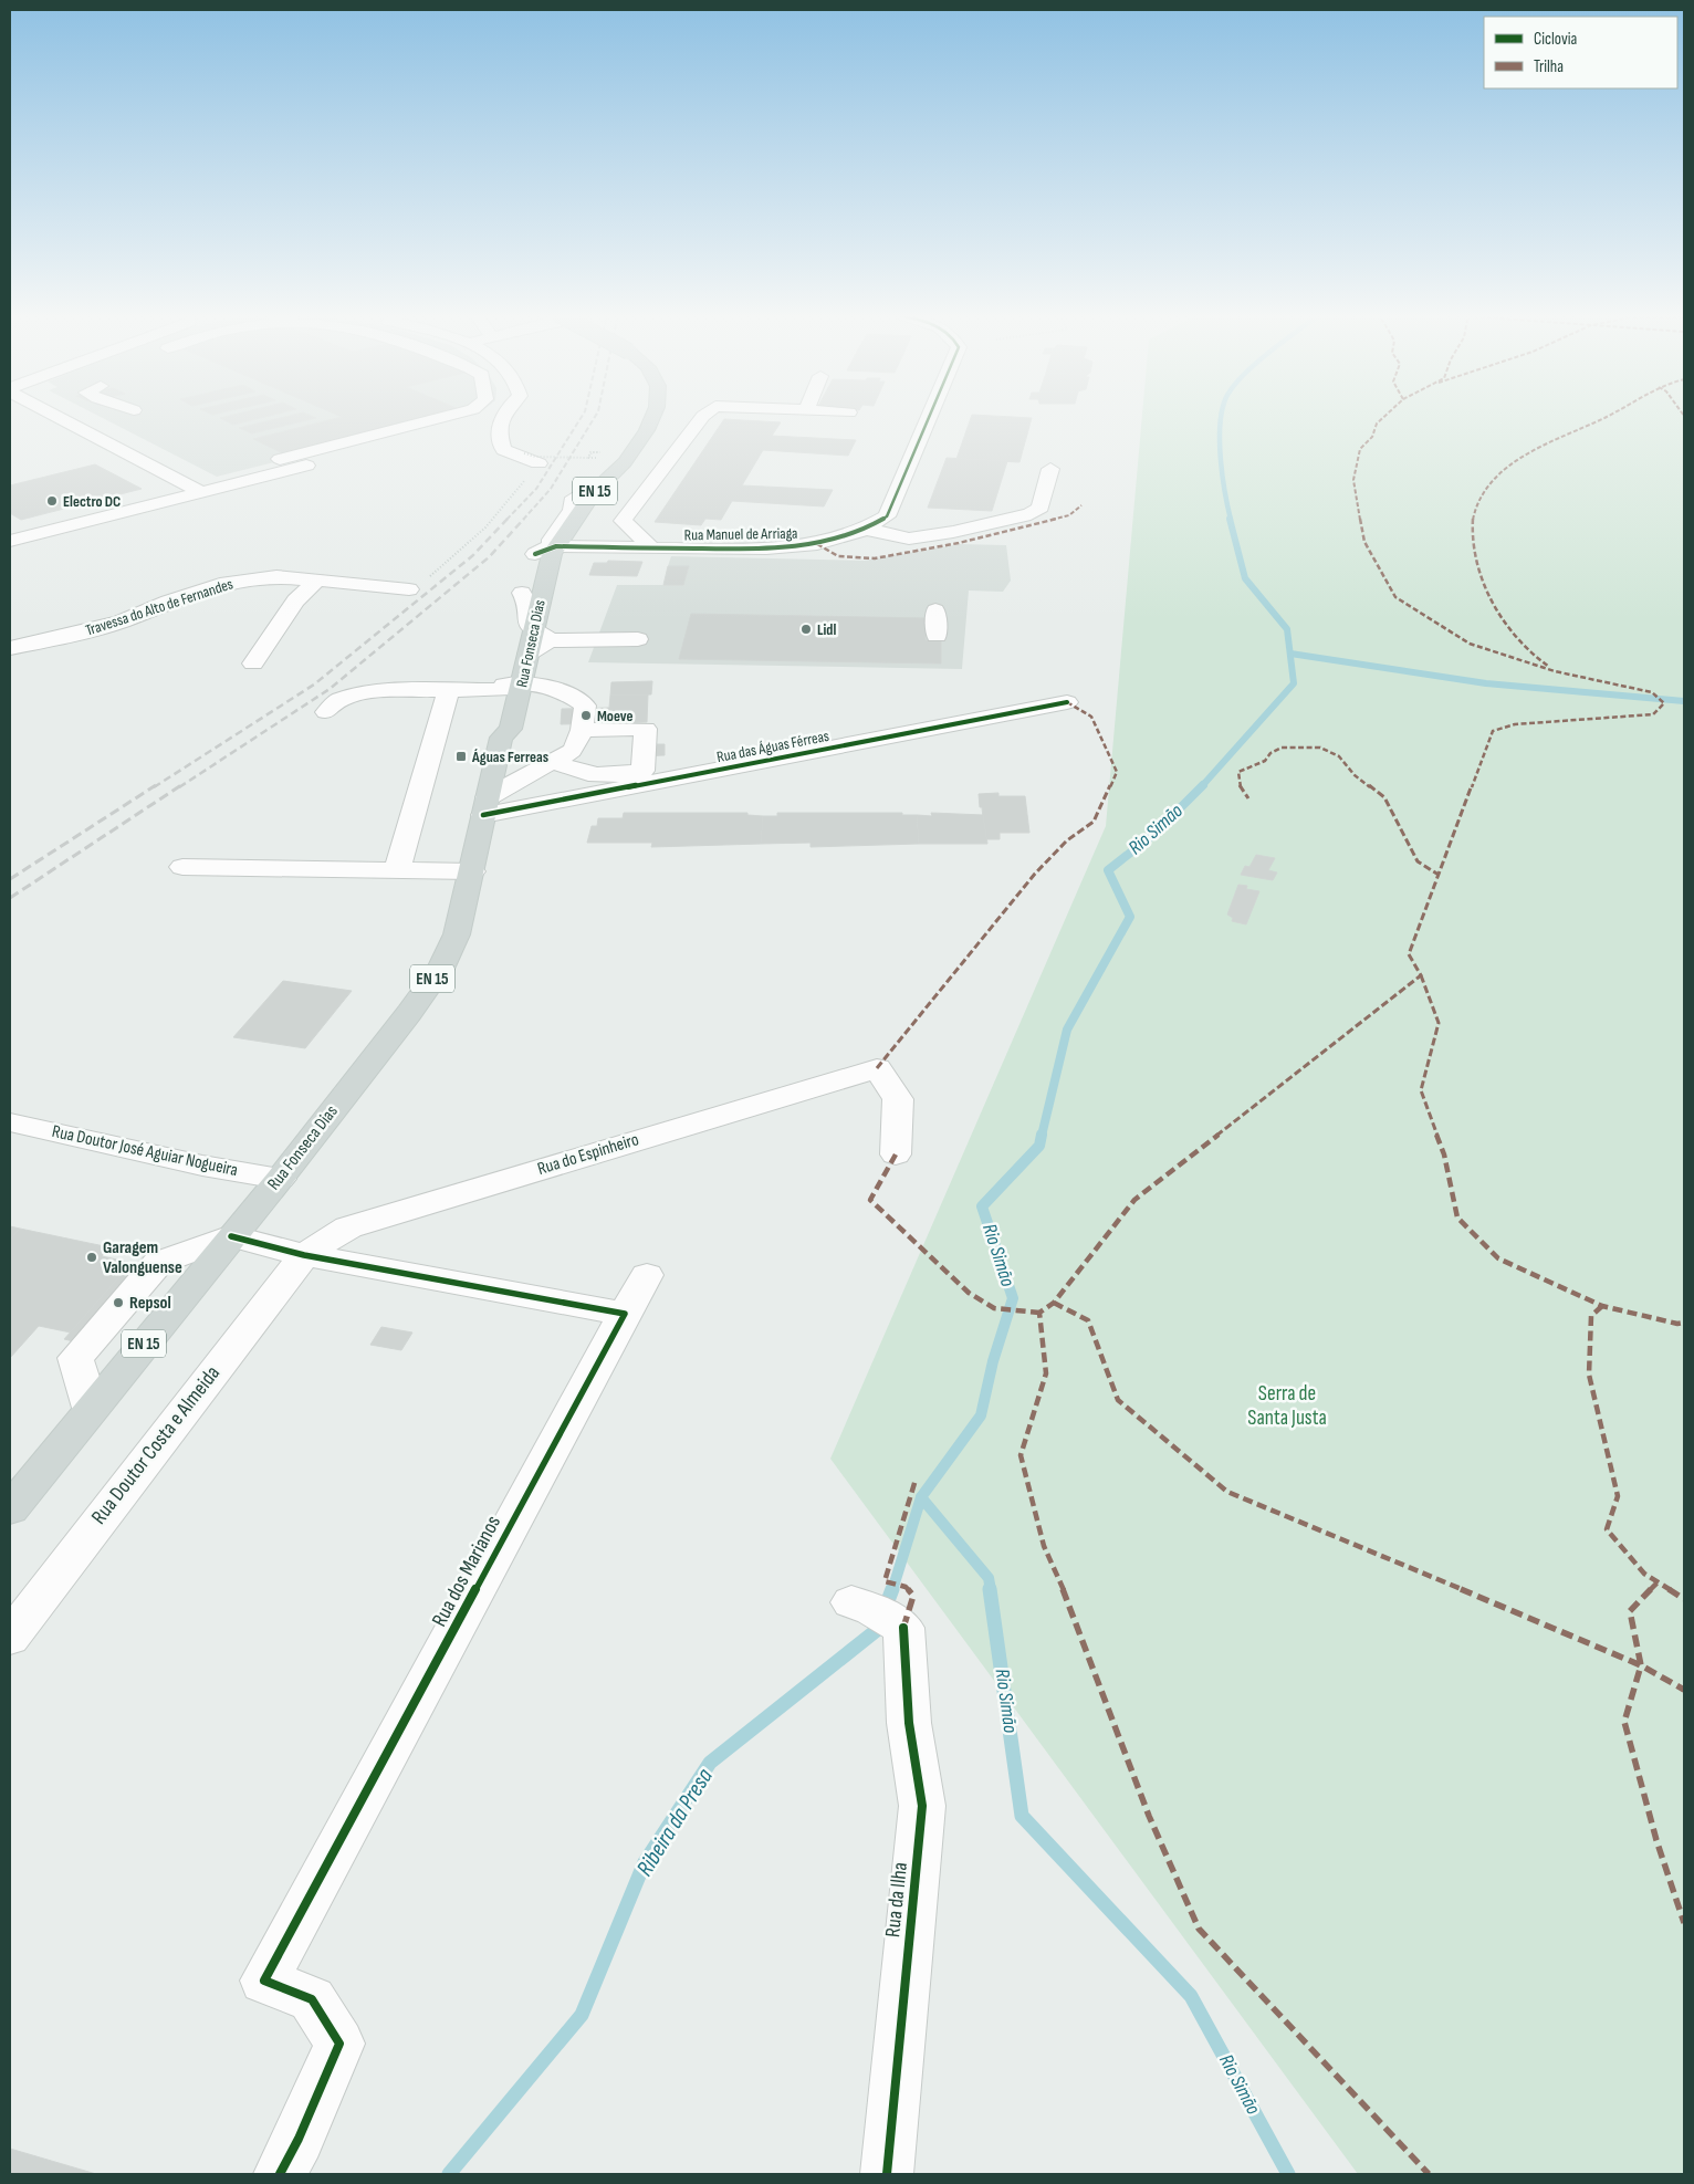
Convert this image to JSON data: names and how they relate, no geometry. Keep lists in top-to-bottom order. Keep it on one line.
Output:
{"streets":{"main road":["EN 15","Rua Fonseca Dias"],"street":["Rua Manuel de Arriaga","Travessa do Alto de Fernandes","Rua das Águas Férreas","Rua Doutor José Aguiar Nogueira","Rua do Espinheiro","Rua Doutor Costa e Almeida","Rua dos Marianos","Rua da Ilha"]},"crossings":[["Rua Manuel de Arriaga","Rua Fonseca Dias"],["Rua Fonseca Dias","Rua das Águas Férreas"],["Rua Fonseca Dias","Rua Doutor José Aguiar Nogueira"],["Rua do Espinheiro","Rua Doutor Costa e Almeida"]],"water":["Rio Simão","Ribeira da Presa"],"parks":["Serra de Santa Justa"],"places":{"other":["Electro DC","Lidl","Moeve","Garagem Valonguense","Repsol"],"transit":["Águas Ferreas"]},"legend":["Ciclovia","Trilha"]}
